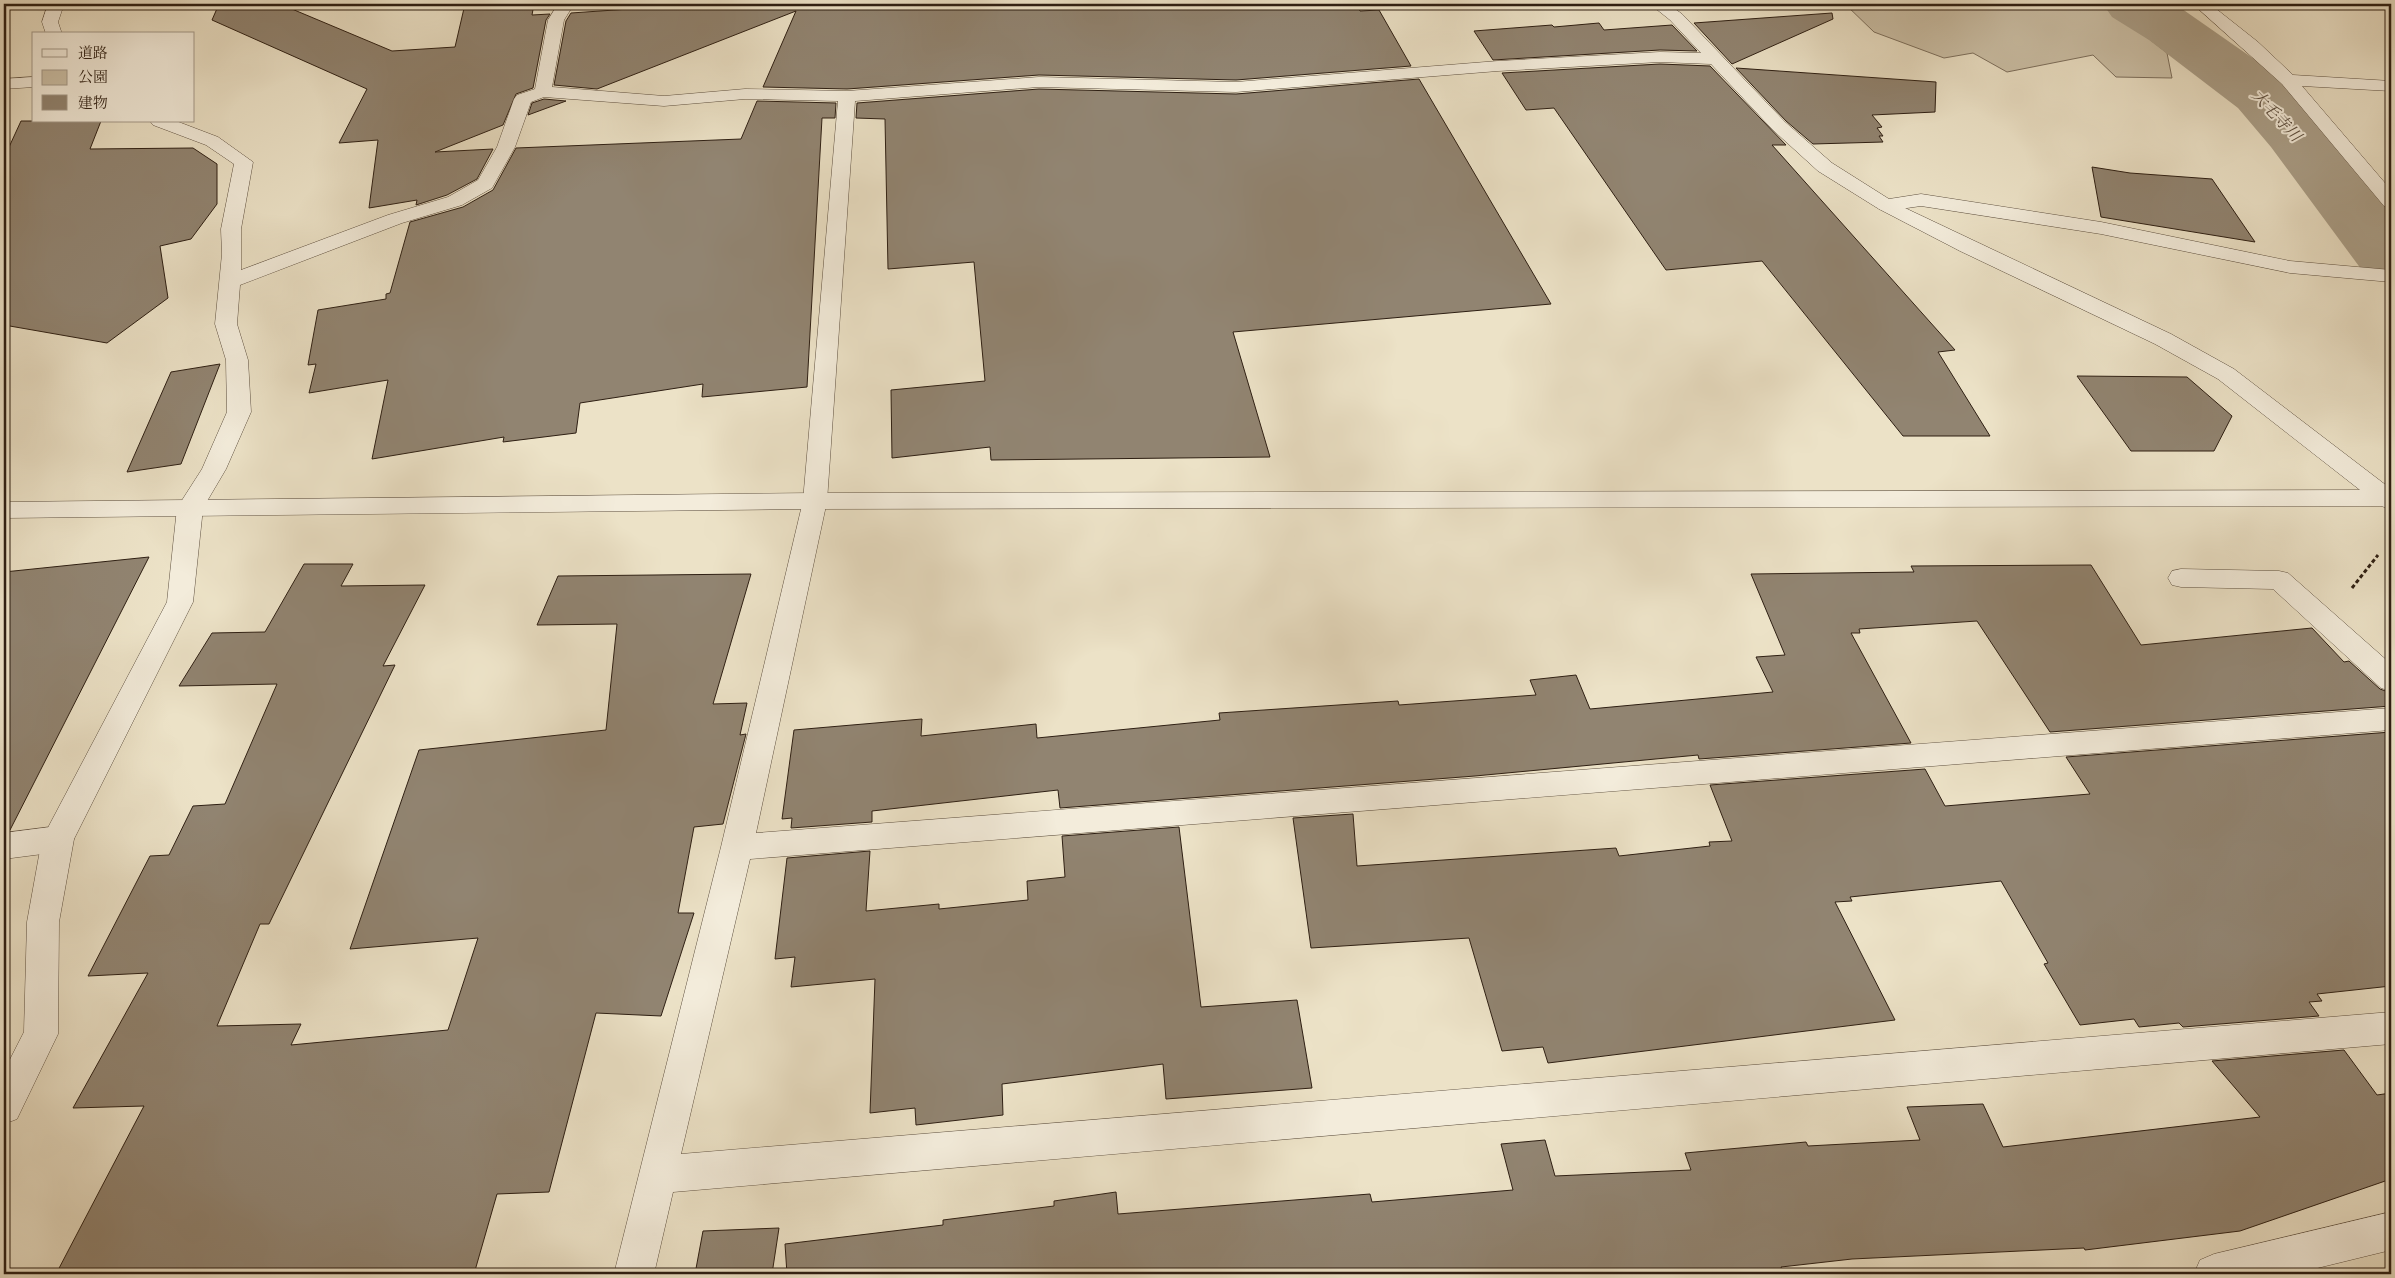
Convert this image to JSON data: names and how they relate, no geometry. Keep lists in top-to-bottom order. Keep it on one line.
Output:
{"water":["大毛寺川"],"legend":["道路","公園","建物"]}
